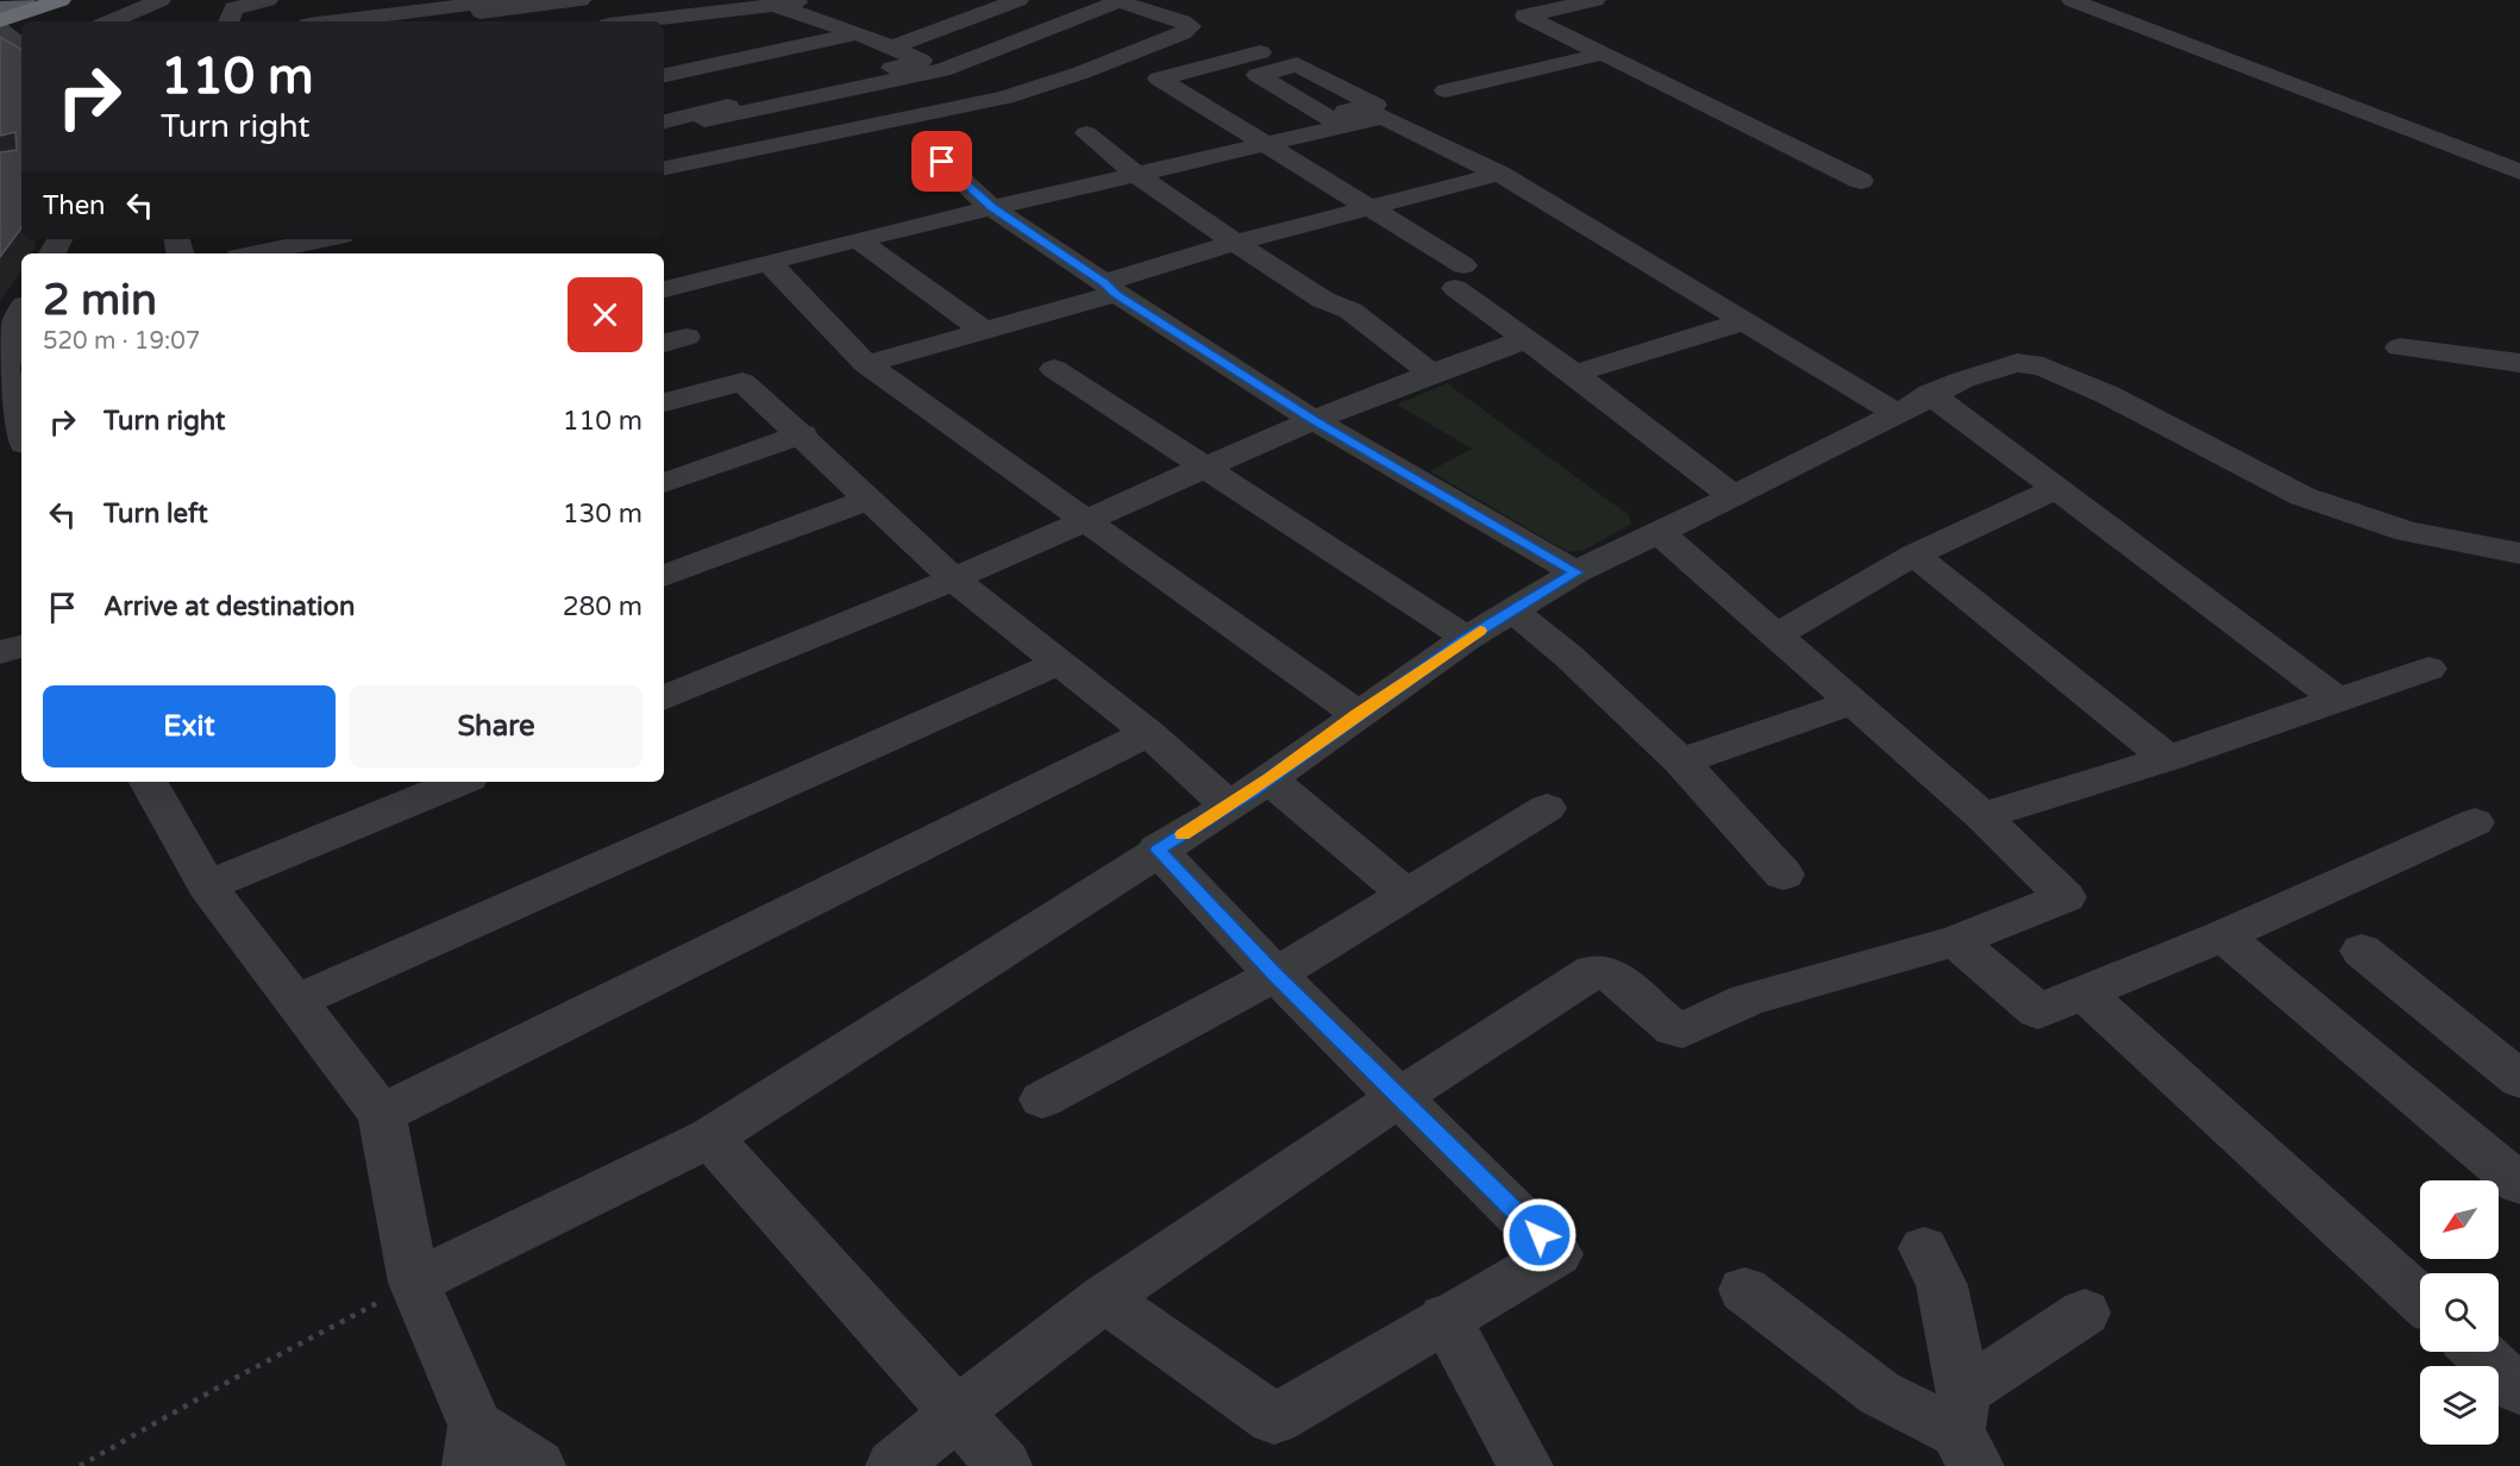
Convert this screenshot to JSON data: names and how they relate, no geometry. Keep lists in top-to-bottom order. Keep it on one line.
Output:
{"north":"bottom left","page":{"turn":["110 m","Turn right"],"then":"Then","heading":["2 min","520 m · 19:07"],"list":[{"name":"Turn right","value":"110 m"},{"name":"Turn left","value":"130 m"},{"name":"Arrive at destination","value":"280 m"}],"buttons":["Exit","Share"]}}
